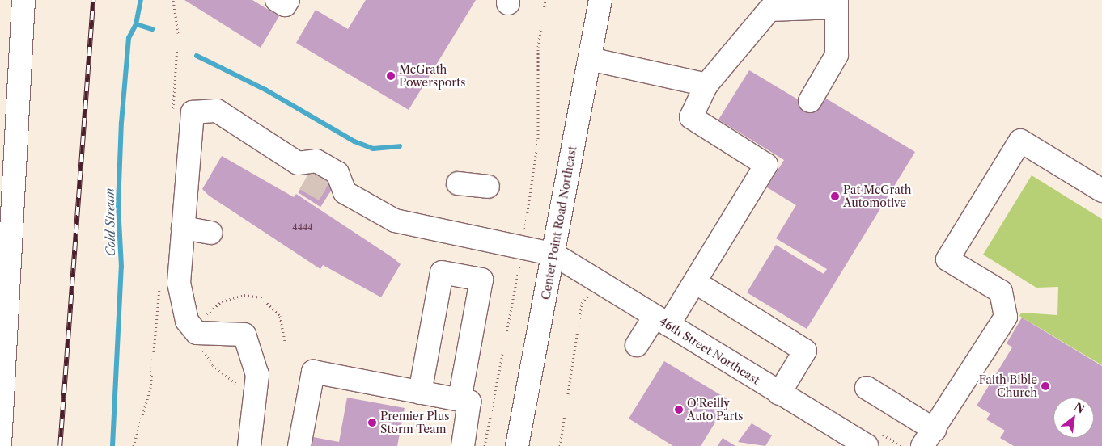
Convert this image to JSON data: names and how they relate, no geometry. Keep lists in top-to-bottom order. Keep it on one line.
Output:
{"streets":{"main road":["Center Point Road Northeast","46th Street Northeast"]},"crossings":[["Center Point Road Northeast","46th Street Northeast"]],"water":["Cold Stream"],"places":["McGrath Powersports","Pat McGrath Automotive","Faith Bible Church","O'Reilly Auto Parts","Premier Plus Storm Team"],"house_numbers":["4444"],"north":"top right"}
